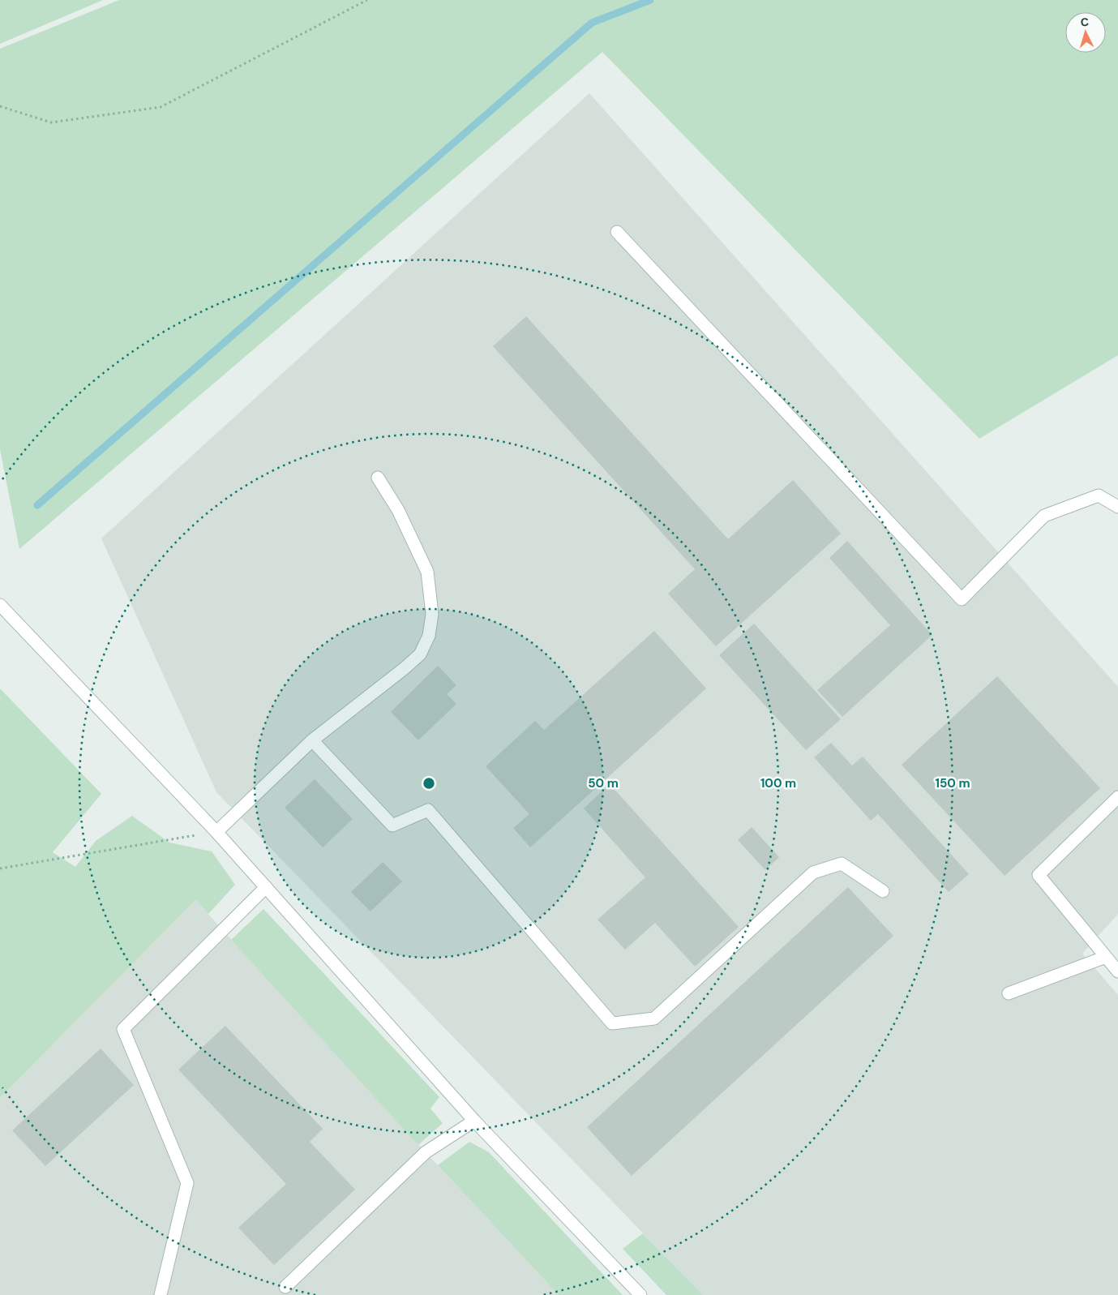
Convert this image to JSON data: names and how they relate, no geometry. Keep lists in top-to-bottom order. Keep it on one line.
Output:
{"north":"top","rings":["50 m","100 m","150 m"]}
